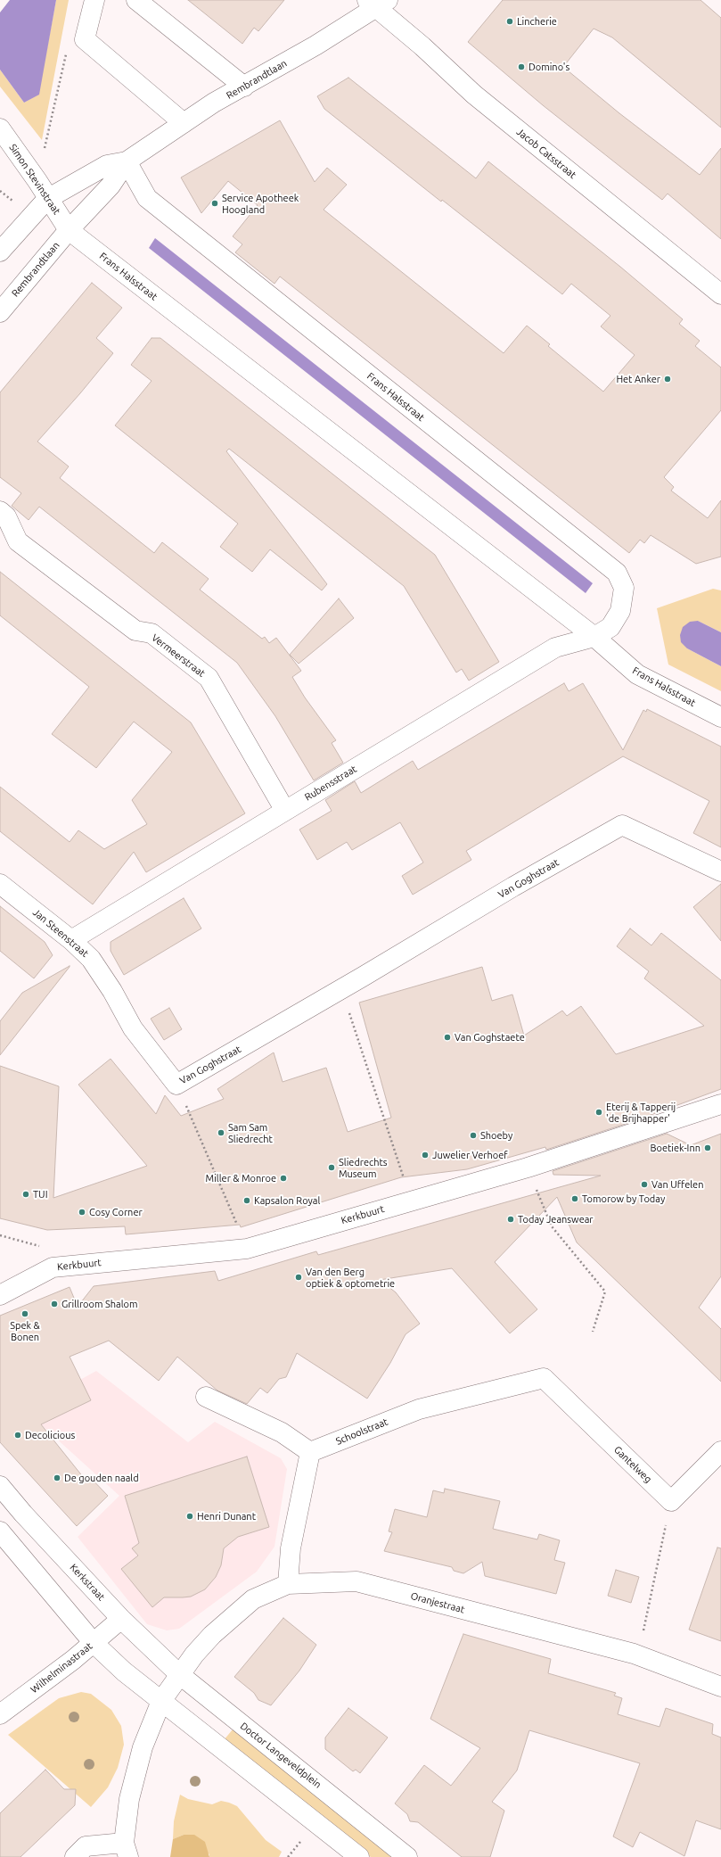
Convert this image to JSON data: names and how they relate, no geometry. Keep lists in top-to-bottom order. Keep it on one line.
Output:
{"streets":{"street":["Rembrandtlaan","Jacob Catsstraat","Simon Stevinstraat","Frans Halsstraat","Vermeerstraat","Rubensstraat","Van Goghstraat","Jan Steenstraat","Kerkbuurt","Schoolstraat","Gantelweg","Kerkstraat","Oranjestraat","Wilhelminastraat","Doctor Langeveldplein"]},"crossings":[["Rembrandtlaan","Jacob Catsstraat"],["Rembrandtlaan","Simon Stevinstraat"],["Rembrandtlaan","Frans Halsstraat"],["Simon Stevinstraat","Frans Halsstraat"],["Frans Halsstraat","Rubensstraat"],["Vermeerstraat","Rubensstraat"],["Rubensstraat","Jan Steenstraat"],["Van Goghstraat","Jan Steenstraat"],["Schoolstraat","Gantelweg"],["Kerkstraat","Oranjestraat"],["Kerkstraat","Wilhelminastraat"],["Kerkstraat","Doctor Langeveldplein"],["Oranjestraat","Doctor Langeveldplein"]],"places":["Lincherie","Domino's","Service Apotheek Hoogland","Het Anker","Van Goghstaete","Eterij & Tapperij 'de Brijhapper'","Sam Sam Sliedrecht","Shoeby","Boetiek-Inn","Juwelier Verhoef","Sliedrechts Museum","Miller & Monroe","Van Uffelen","TUI","Tomorow by Today","Kapsalon Royal","Cosy Corner","Today Jeanswear","Van den Berg optiek & optometrie","Grillroom Shalom","Spek & Bonen","Decolicious","De gouden naald","Henri Dunant"]}
